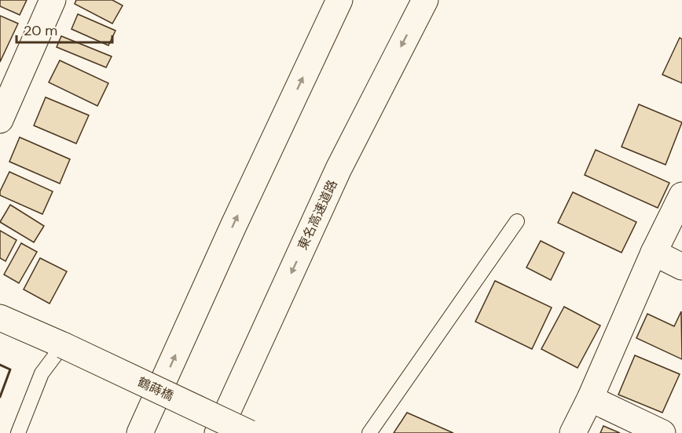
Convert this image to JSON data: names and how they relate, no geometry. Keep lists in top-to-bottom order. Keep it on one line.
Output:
{"streets":{"main road":["東名高速道路","鶴蒔橋"]},"scale_bar":"20 m"}
